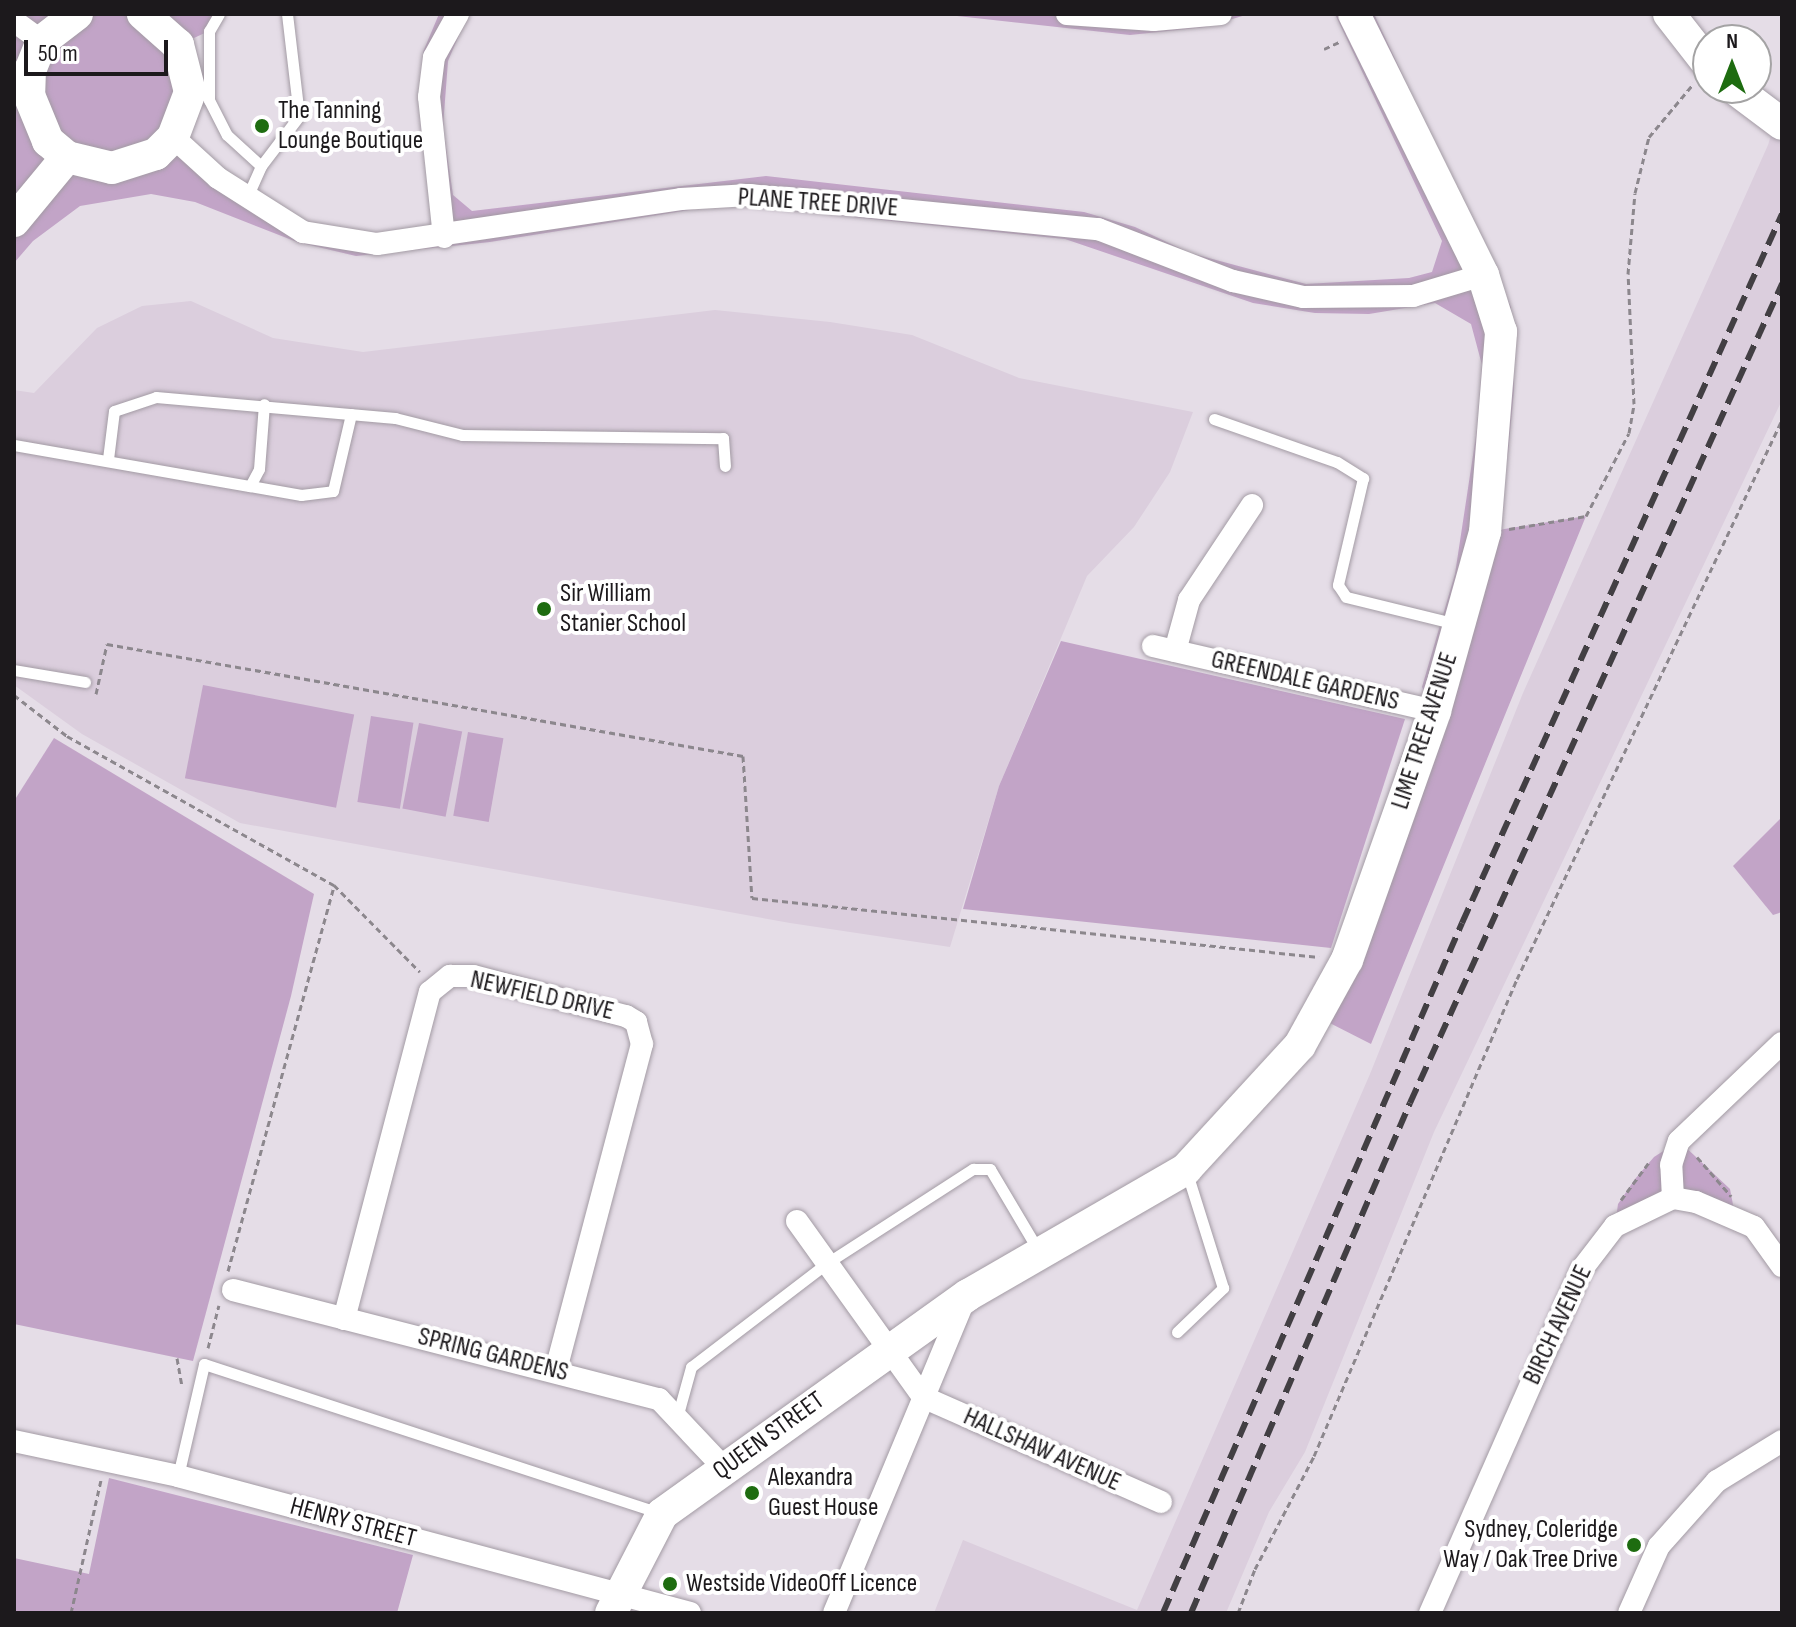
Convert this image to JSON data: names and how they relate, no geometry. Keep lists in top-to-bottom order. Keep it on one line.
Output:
{"streets":{"street":["PLANE TREE DRIVE","GREENDALE GARDENS","LIME TREE AVENUE","NEWFIELD DRIVE","BIRCH AVENUE","SPRING GARDENS","QUEEN STREET","HALLSHAW AVENUE","HENRY STREET"]},"crossings":[["PLANE TREE DRIVE","LIME TREE AVENUE"],["GREENDALE GARDENS","LIME TREE AVENUE"],["LIME TREE AVENUE","QUEEN STREET"],["NEWFIELD DRIVE","SPRING GARDENS"],["SPRING GARDENS","QUEEN STREET"],["QUEEN STREET","HENRY STREET"]],"places":["The Tanning Lounge Boutique","Sir William Stanier School","Alexandra Guest House","Sydney, Coleridge Way / Oak Tree Drive","Westside VideoOff Licence"],"scale_bar":"50 m","north":"top"}
